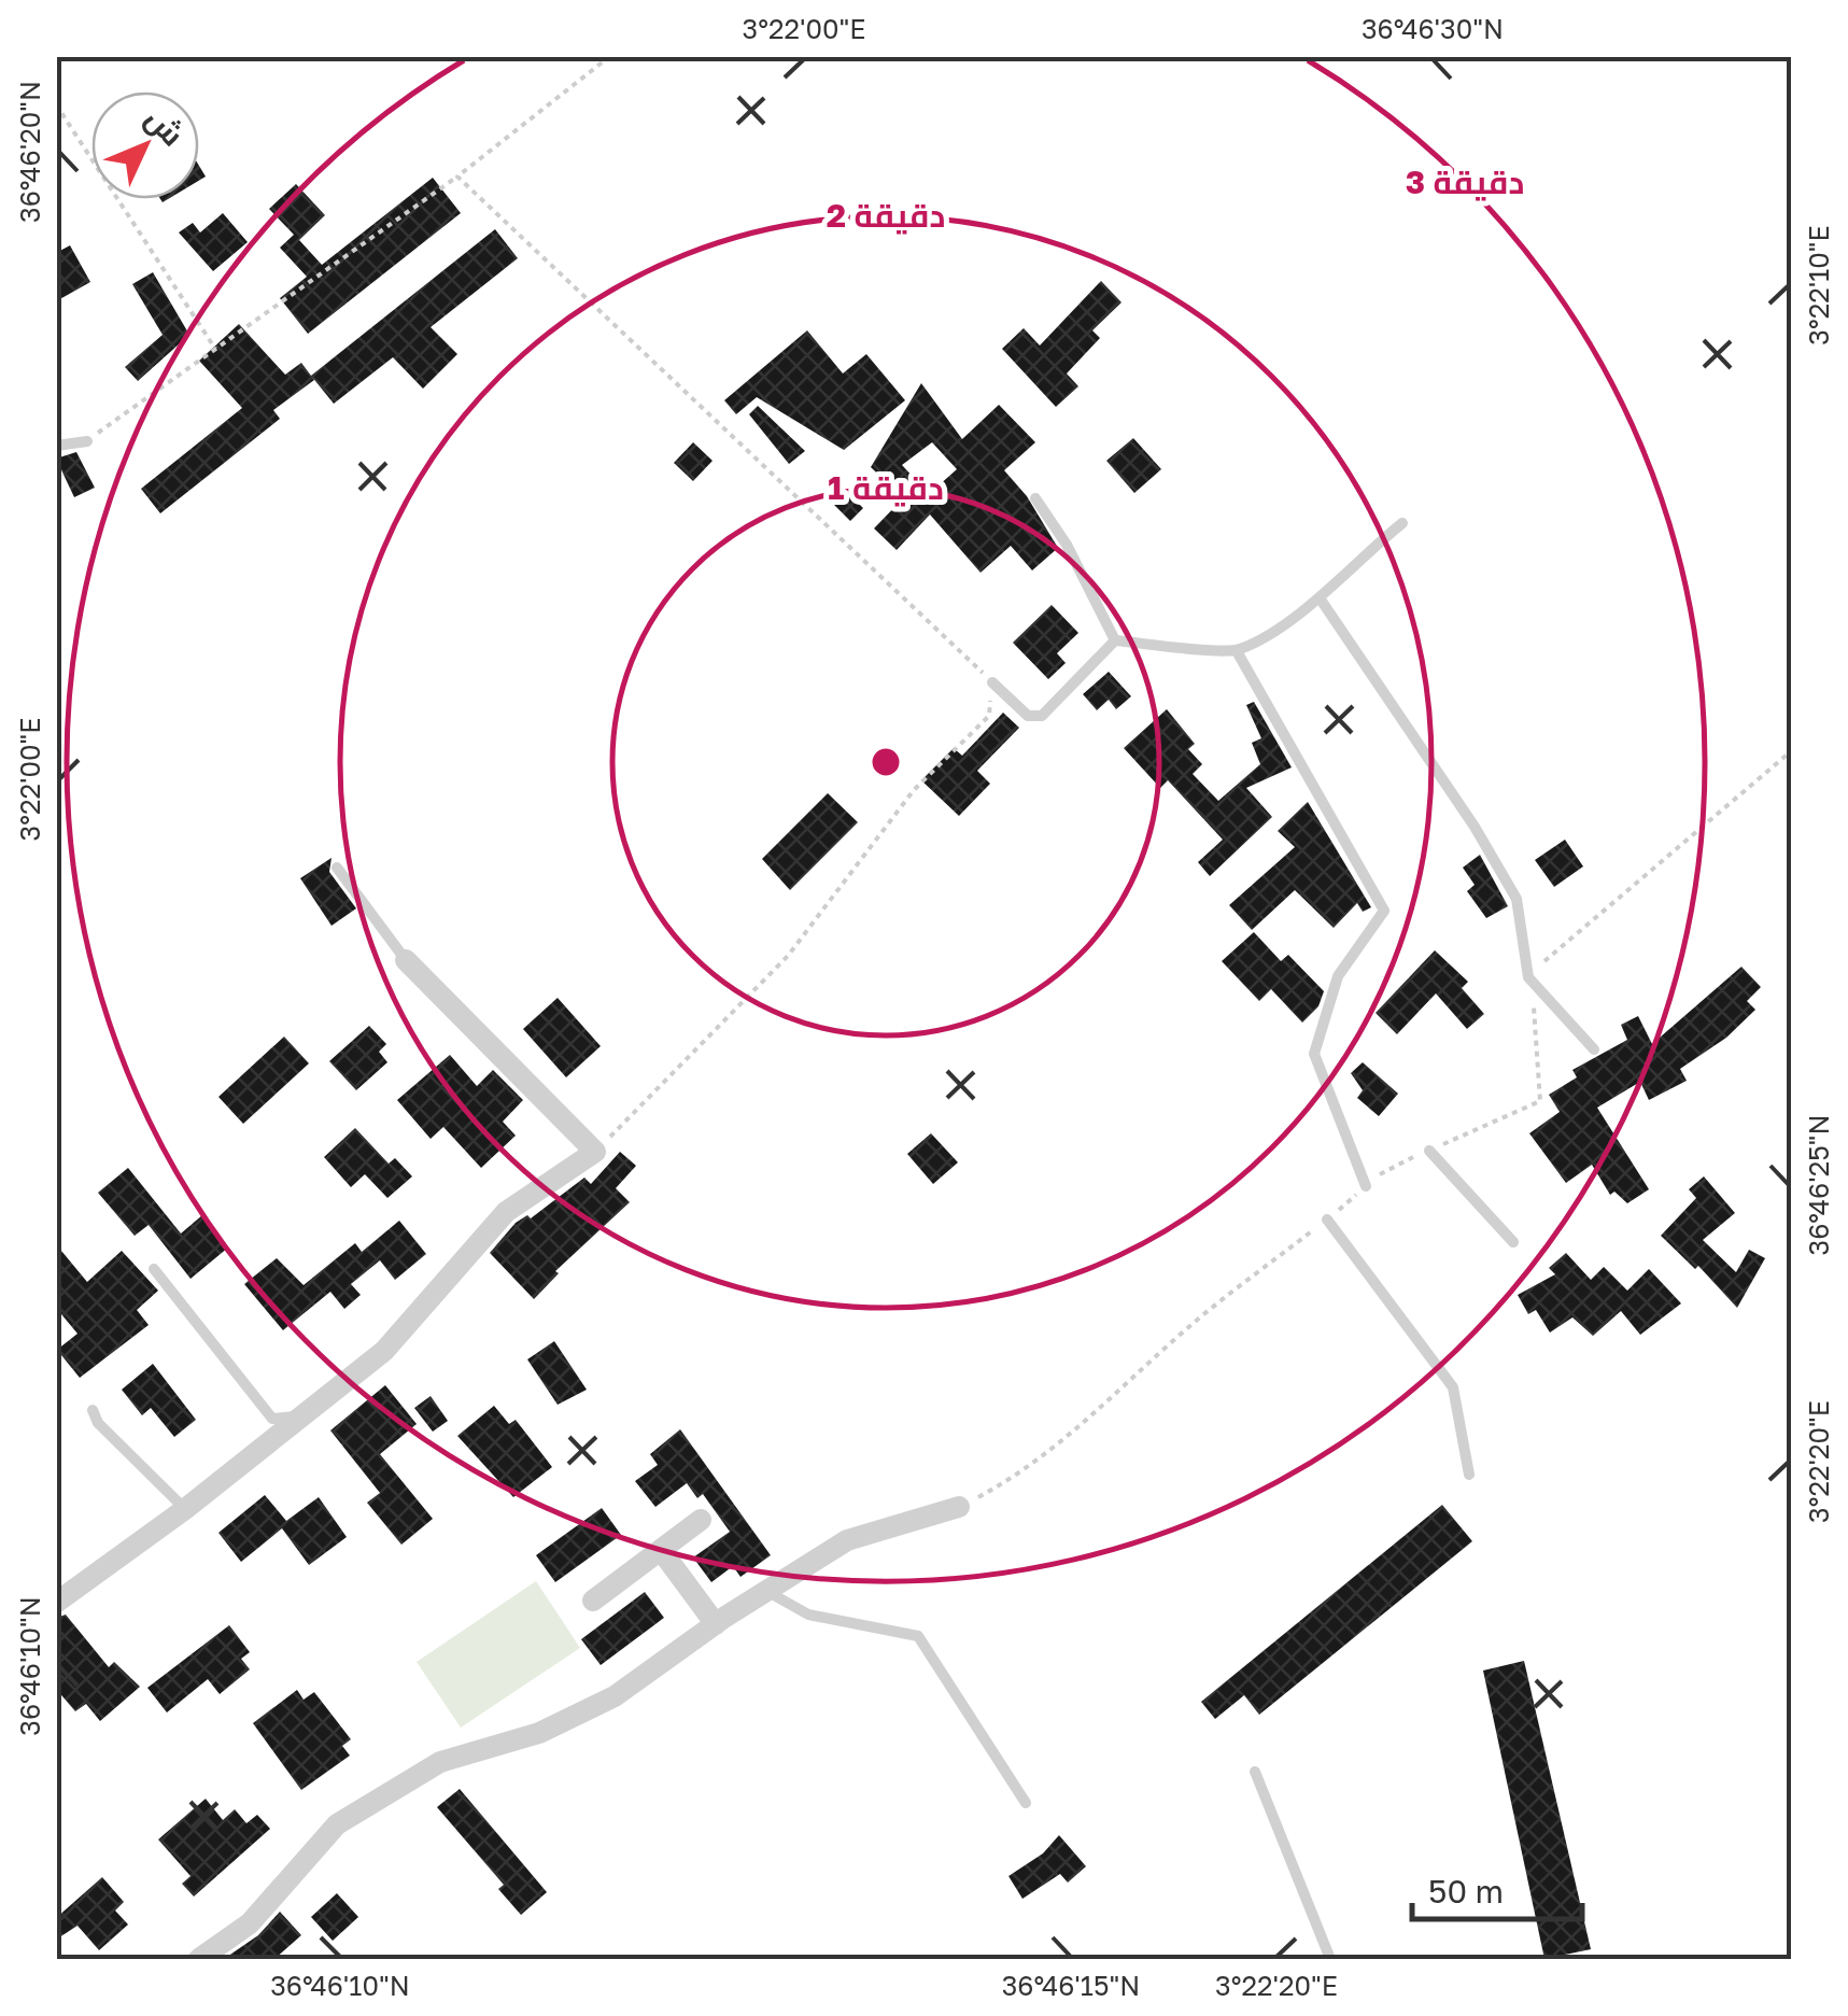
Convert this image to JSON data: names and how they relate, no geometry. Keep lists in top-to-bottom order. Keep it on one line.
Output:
{"scale_bar":"50 m","north":"top right","coordinates":["3°22'00\"E","36°46'30\"N","36°46'20\"N","3°22'10\"E","36°46'25\"N","3°22'20\"E","36°46'10\"N","36°46'15\"N"],"rings":["3 دقيقة","2 دقيقة","1 دقيقة"]}
